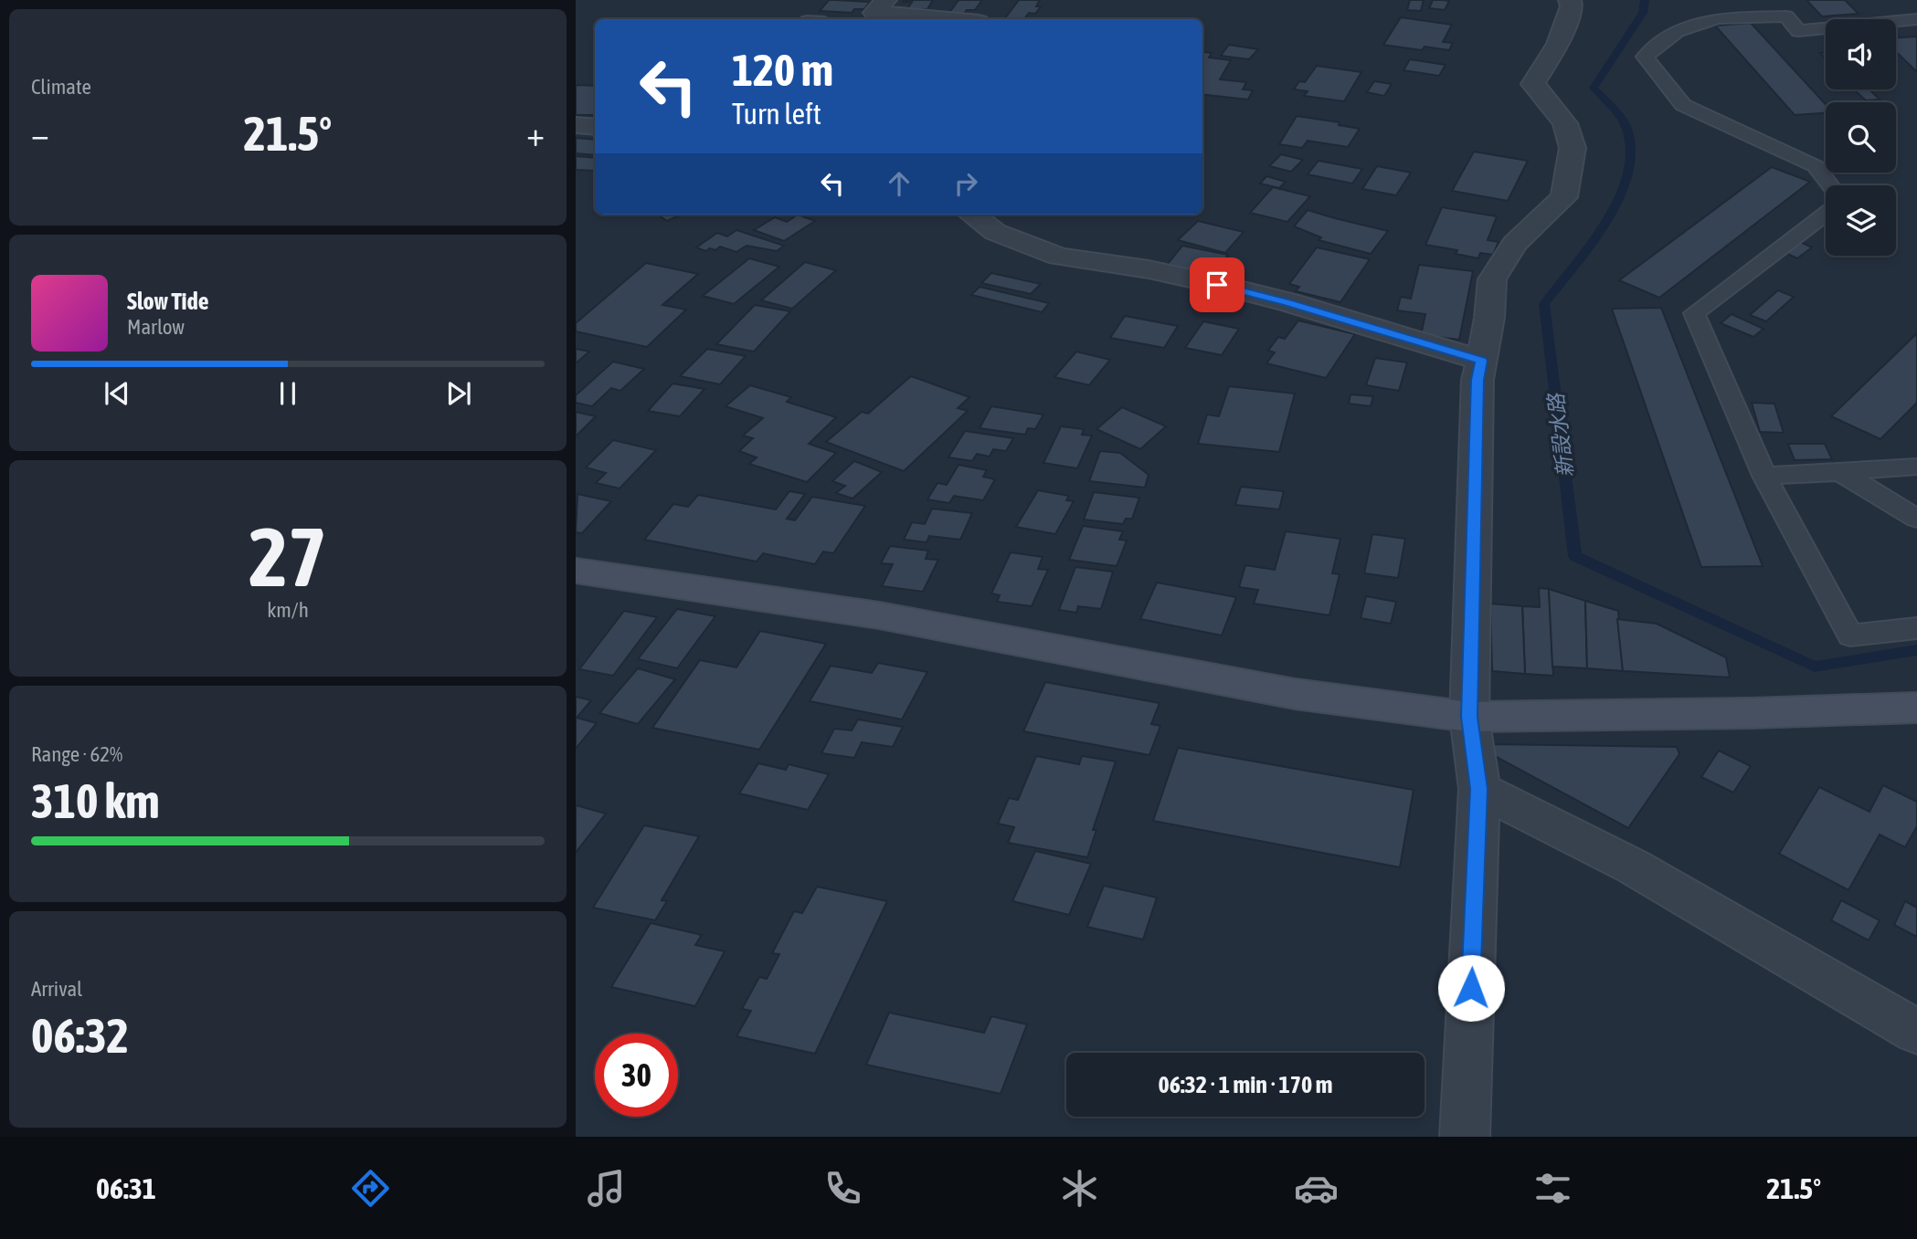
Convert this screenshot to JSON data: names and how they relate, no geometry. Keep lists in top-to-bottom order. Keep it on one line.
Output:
{"water":["新設水路"],"page":{"tile":["Climate",["27","km/h"],["Range · 62%","310 km"],["Arrival","06:32"]],"turn":["120 m","Turn left"],"heat":["−","21.5°","+"],"song":["Slow Tide","Marlow"],"limit":"30","trip":"06:32 · 1 min · 170 m","tabs":["06:31","21.5°"]}}
